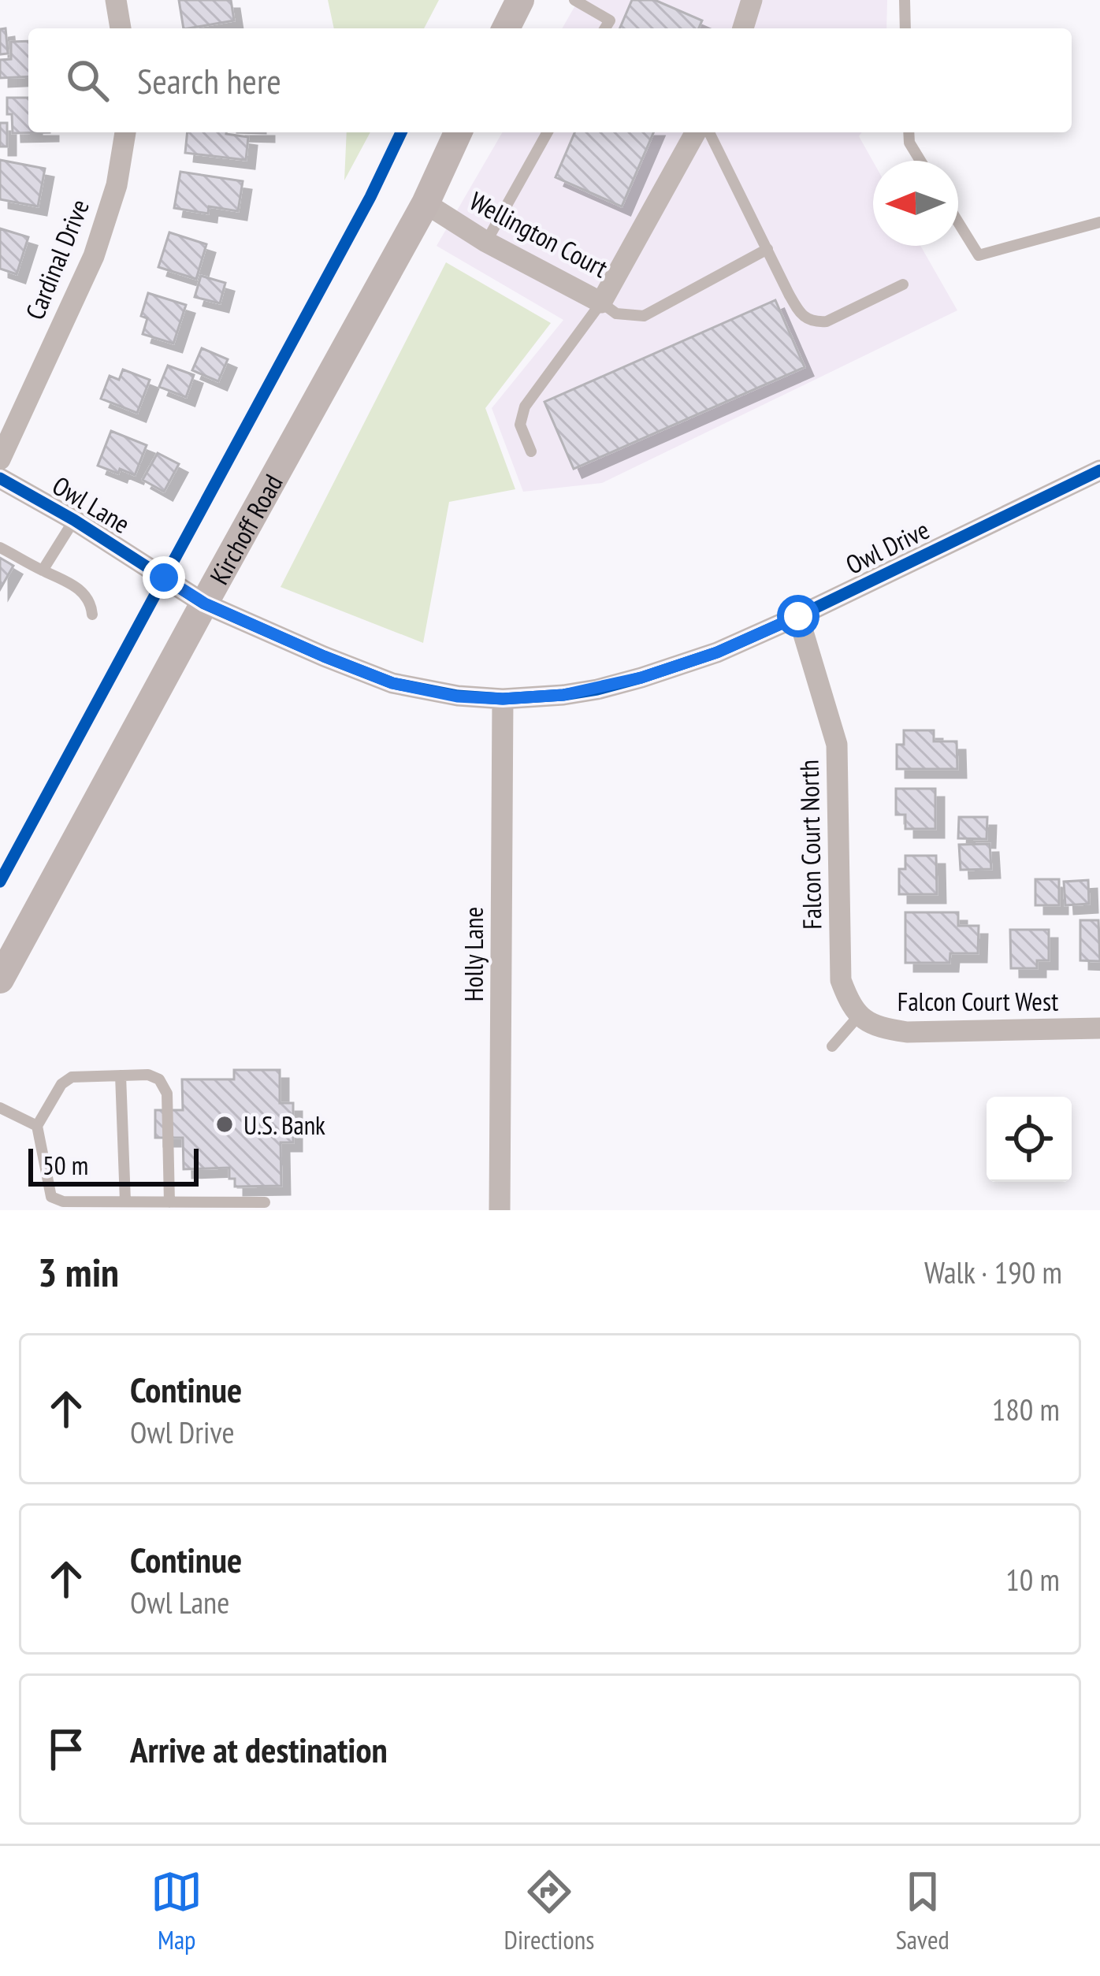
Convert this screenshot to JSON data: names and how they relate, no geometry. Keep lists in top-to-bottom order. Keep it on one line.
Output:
{"streets":{"main road":["Kirchoff Road"],"street":["Wellington Court","Cardinal Drive","Owl Lane","Owl Drive","Falcon Court North","Holly Lane","Falcon Court West"]},"crossings":[["Wellington Court","Kirchoff Road"],["Owl Lane","Kirchoff Road"],["Owl Lane","Owl Drive"],["Kirchoff Road","Owl Drive"],["Owl Drive","Falcon Court North"],["Owl Drive","Holly Lane"],["Falcon Court North","Falcon Court West"]],"places":["U.S. Bank"],"scale_bar":"50 m","north":"left","page":{"search":"Search here","scale":"50 m","heading":["3 min","Walk · 190 m"],"list":[["Continue","Owl Drive","180 m"],["Continue","Owl Lane","10 m"],"Arrive at destination"],"nav":["Map","Directions","Saved"]}}
